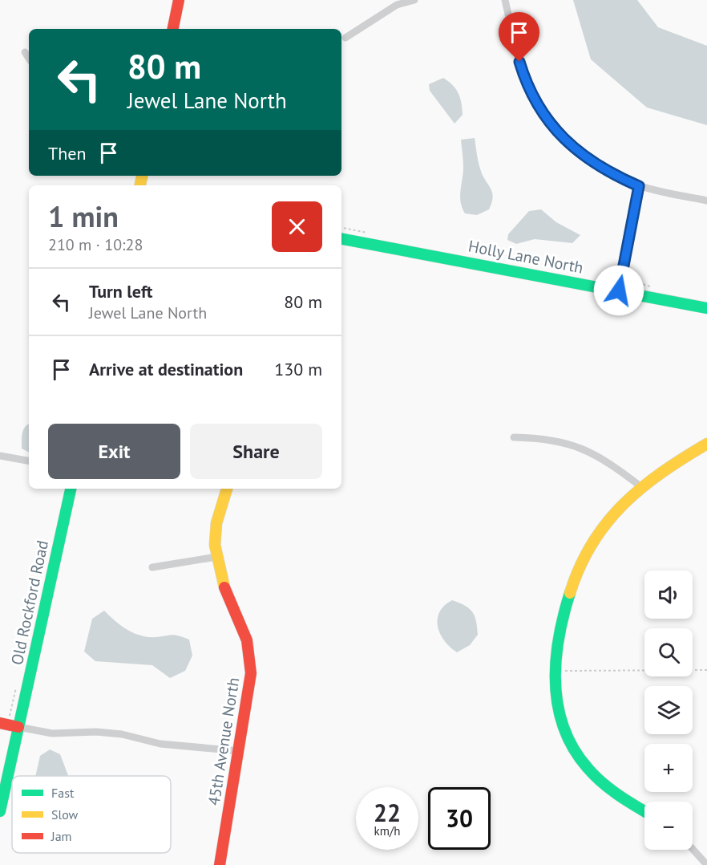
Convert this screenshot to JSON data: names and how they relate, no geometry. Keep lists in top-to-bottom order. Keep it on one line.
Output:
{"streets":{"street":["Holly Lane North","Old Rockford Road","45th Avenue North"]},"legend":["Fast","Slow","Jam"],"page":{"turn":["80 m","Jewel Lane North"],"then":"Then","heading":["1 min","210 m · 10:28"],"list":[{"name":"Turn left","note":"Jewel Lane North","value":"80 m"},{"name":"Arrive at destination","value":"130 m"}],"buttons":["Exit","Share"],"map_buttons":["+","−"],"speed":"22 km/h","limit":"30"}}
